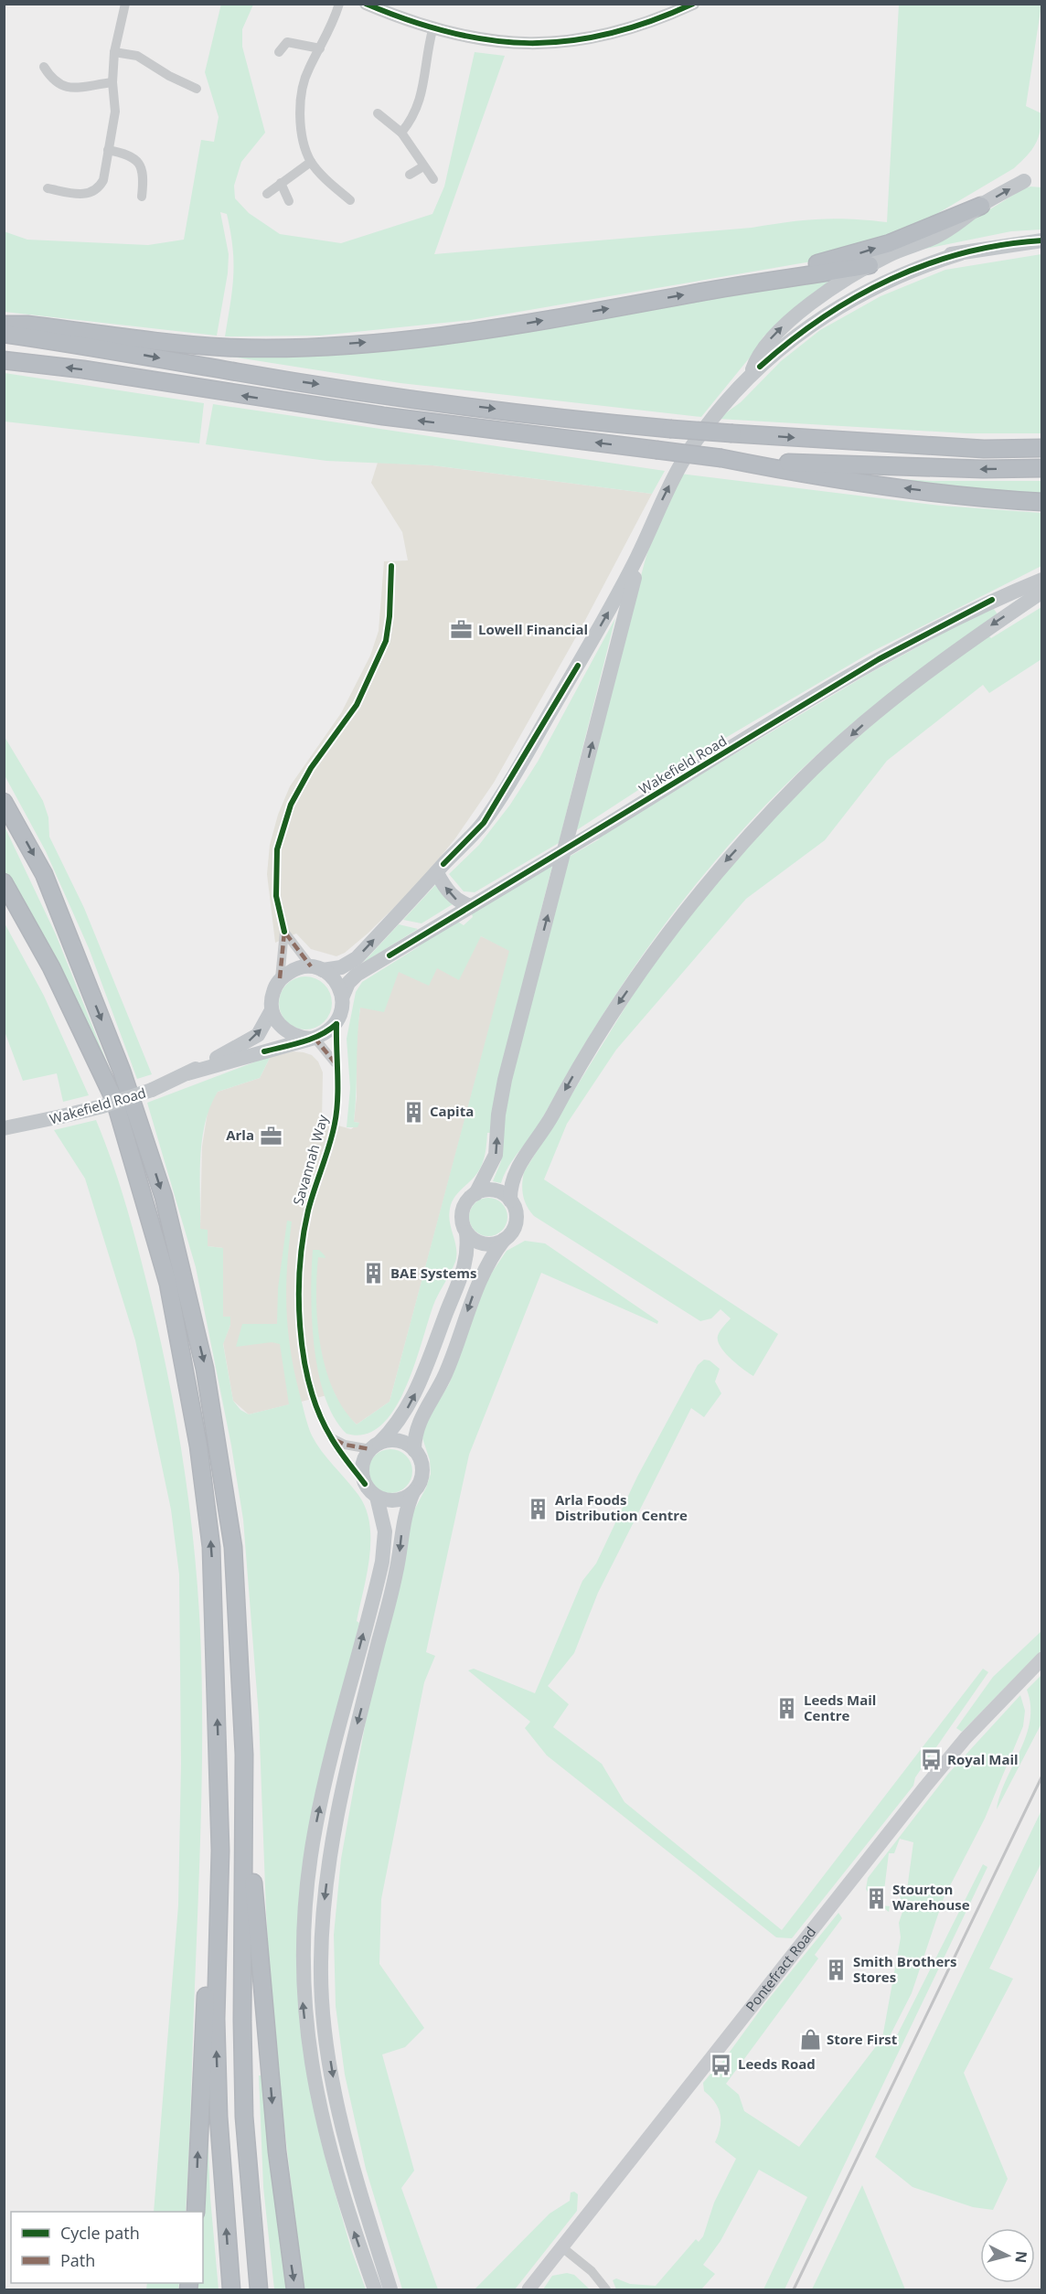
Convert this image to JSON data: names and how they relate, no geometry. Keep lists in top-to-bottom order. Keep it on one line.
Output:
{"streets":{"main road":["Wakefield Road","Pontefract Road"],"street":["Savannah Way"]},"crossings":[["Wakefield Road","Savannah Way"]],"places":{"office":["Lowell Financial","Arla"],"building":["Capita","BAE Systems","Arla Foods Distribution Centre","Leeds Mail Centre","Stourton Warehouse","Smith Brothers Stores"],"bus stop":["Royal Mail","Leeds Road"],"shop":["Store First"]},"legend":["Cycle path","Path"],"north":"right"}
